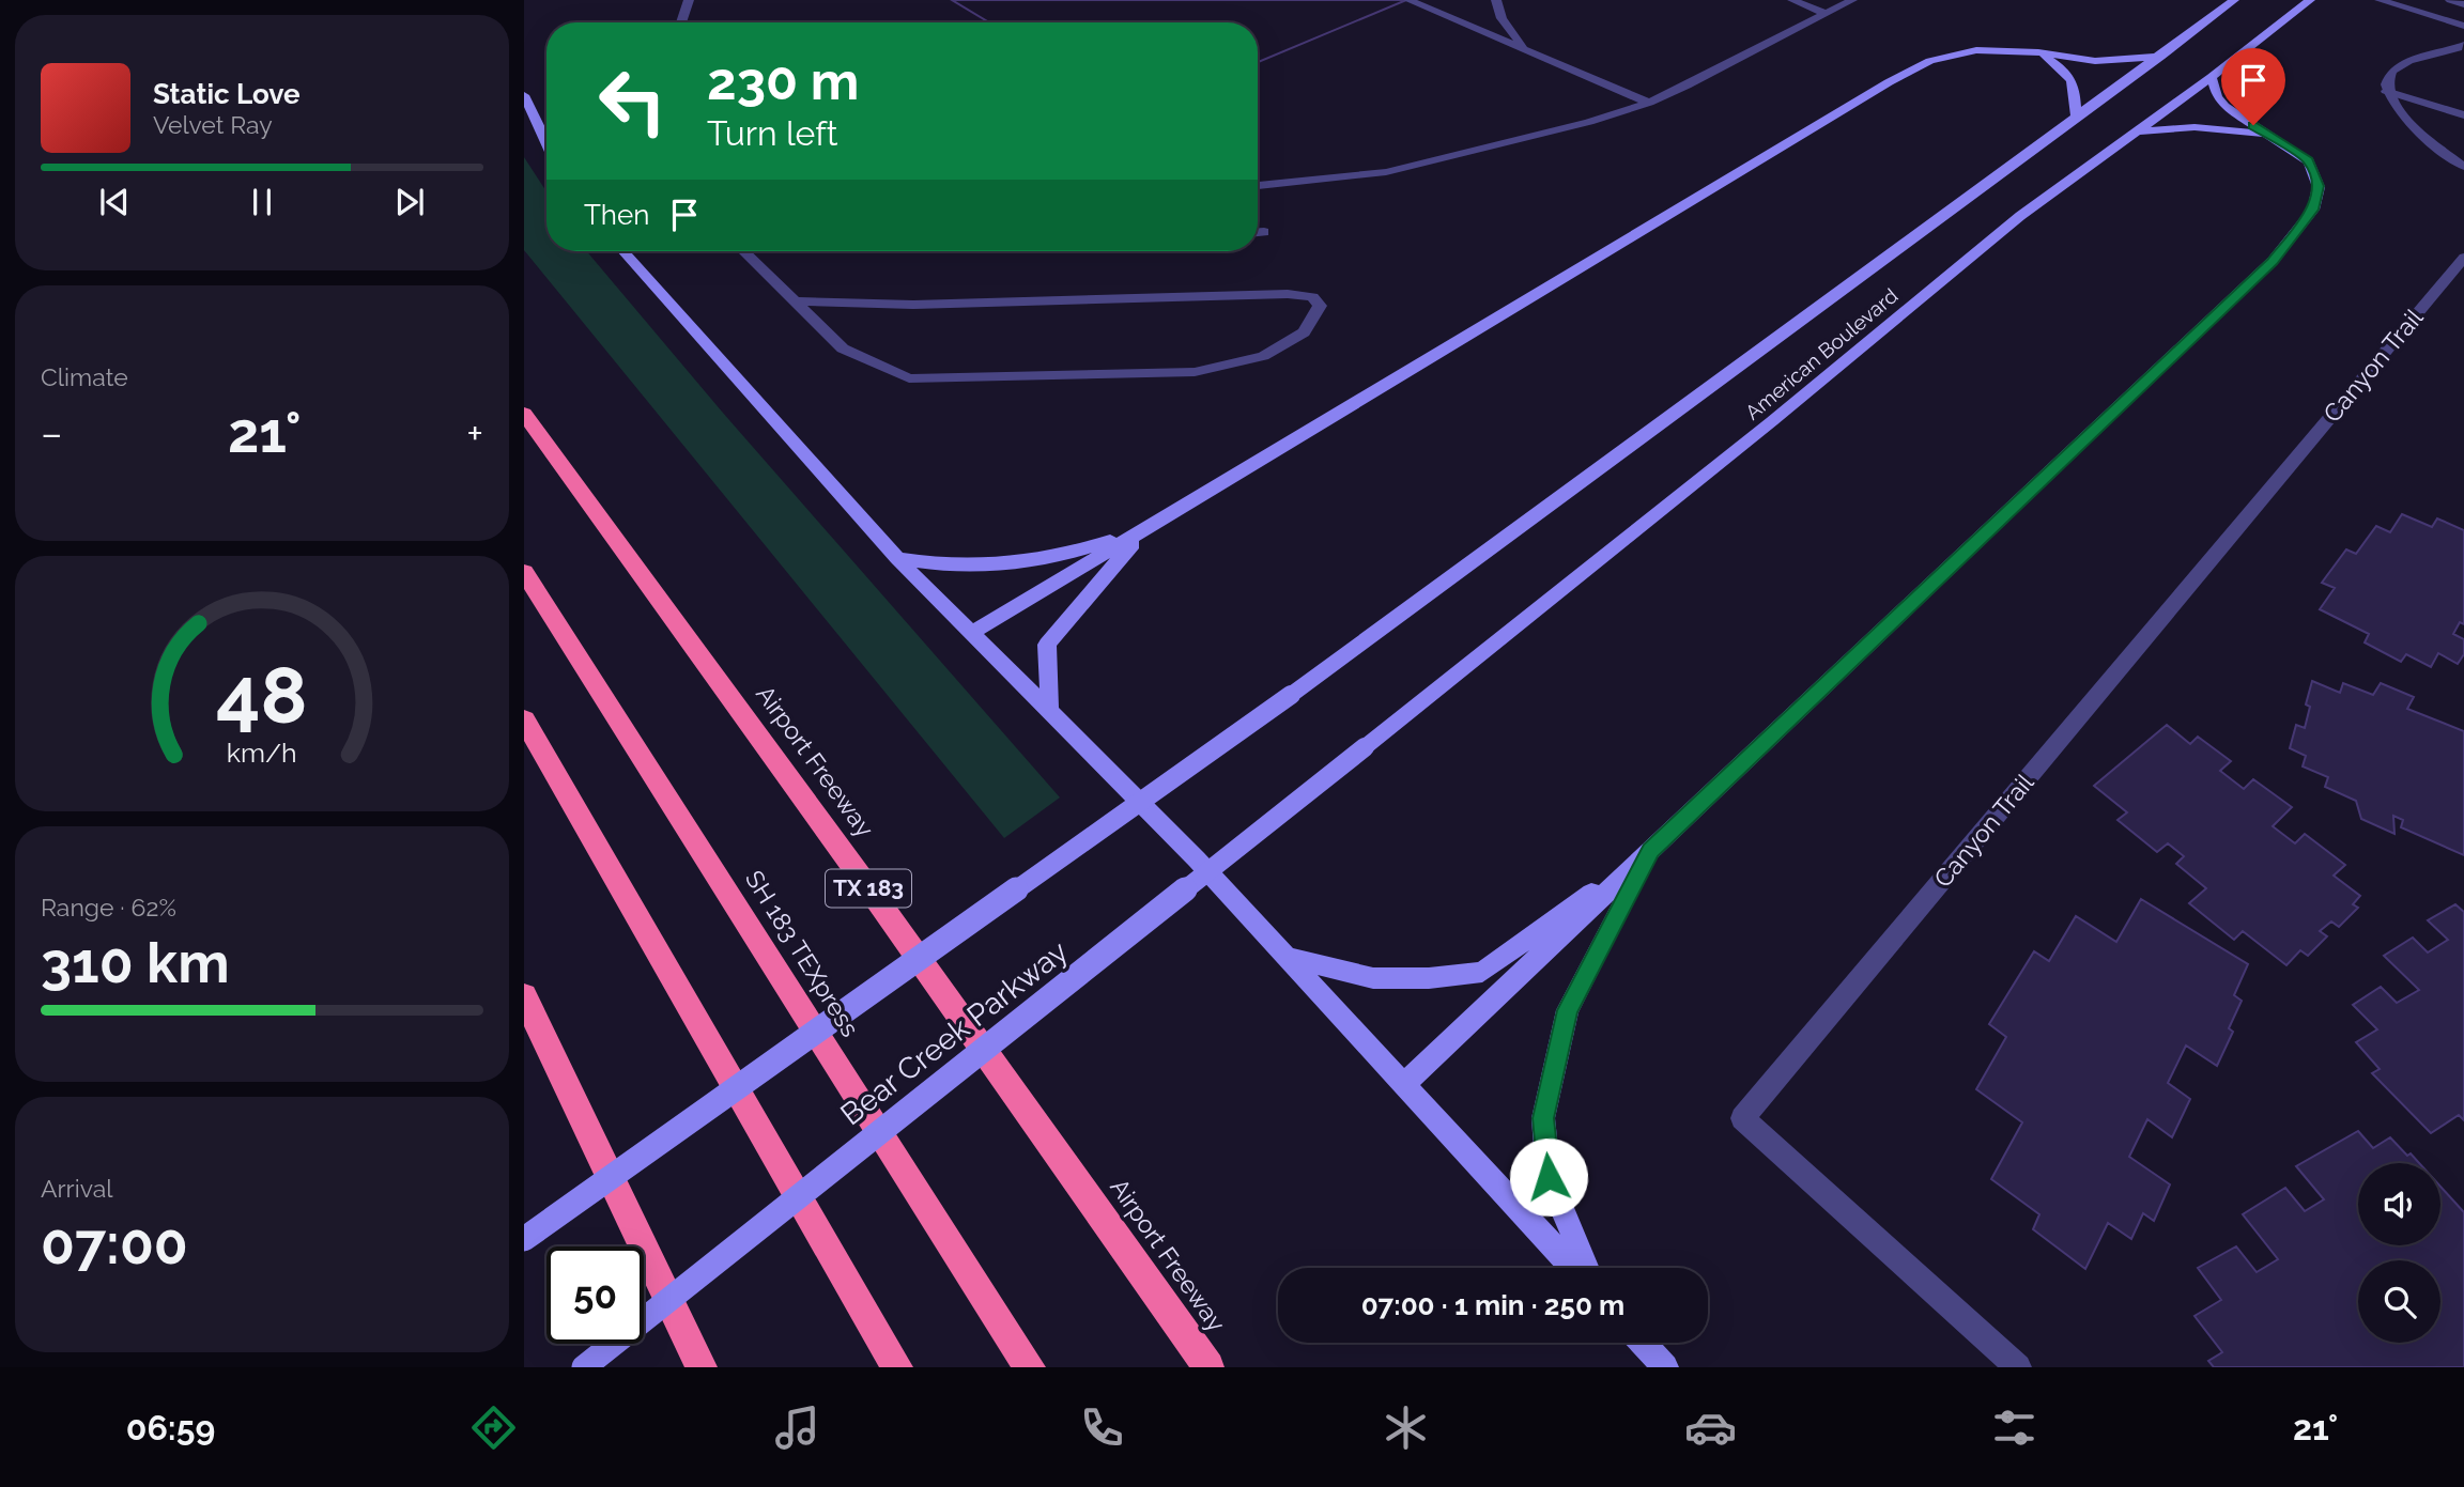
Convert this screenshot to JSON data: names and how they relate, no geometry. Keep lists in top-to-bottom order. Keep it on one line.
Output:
{"streets":{"highway":["Airport Freeway","TX 183","SH 183 TEXpress"],"main road":["American Boulevard","Bear Creek Parkway"],"street":["Canyon Trail"]},"crossings":[["American Boulevard","Bear Creek Parkway"]],"page":{"turn":["230 m","Turn left"],"song":["Static Love","Velvet Ray"],"then":"Then","tile":["Climate",["Range · 62%","310 km"],["Arrival","07:00"]],"heat":["−","21°","+"],"limit":"50","trip":"07:00 · 1 min · 250 m","tabs":["06:59","21°"],"gauge":["48","km/h"]}}
